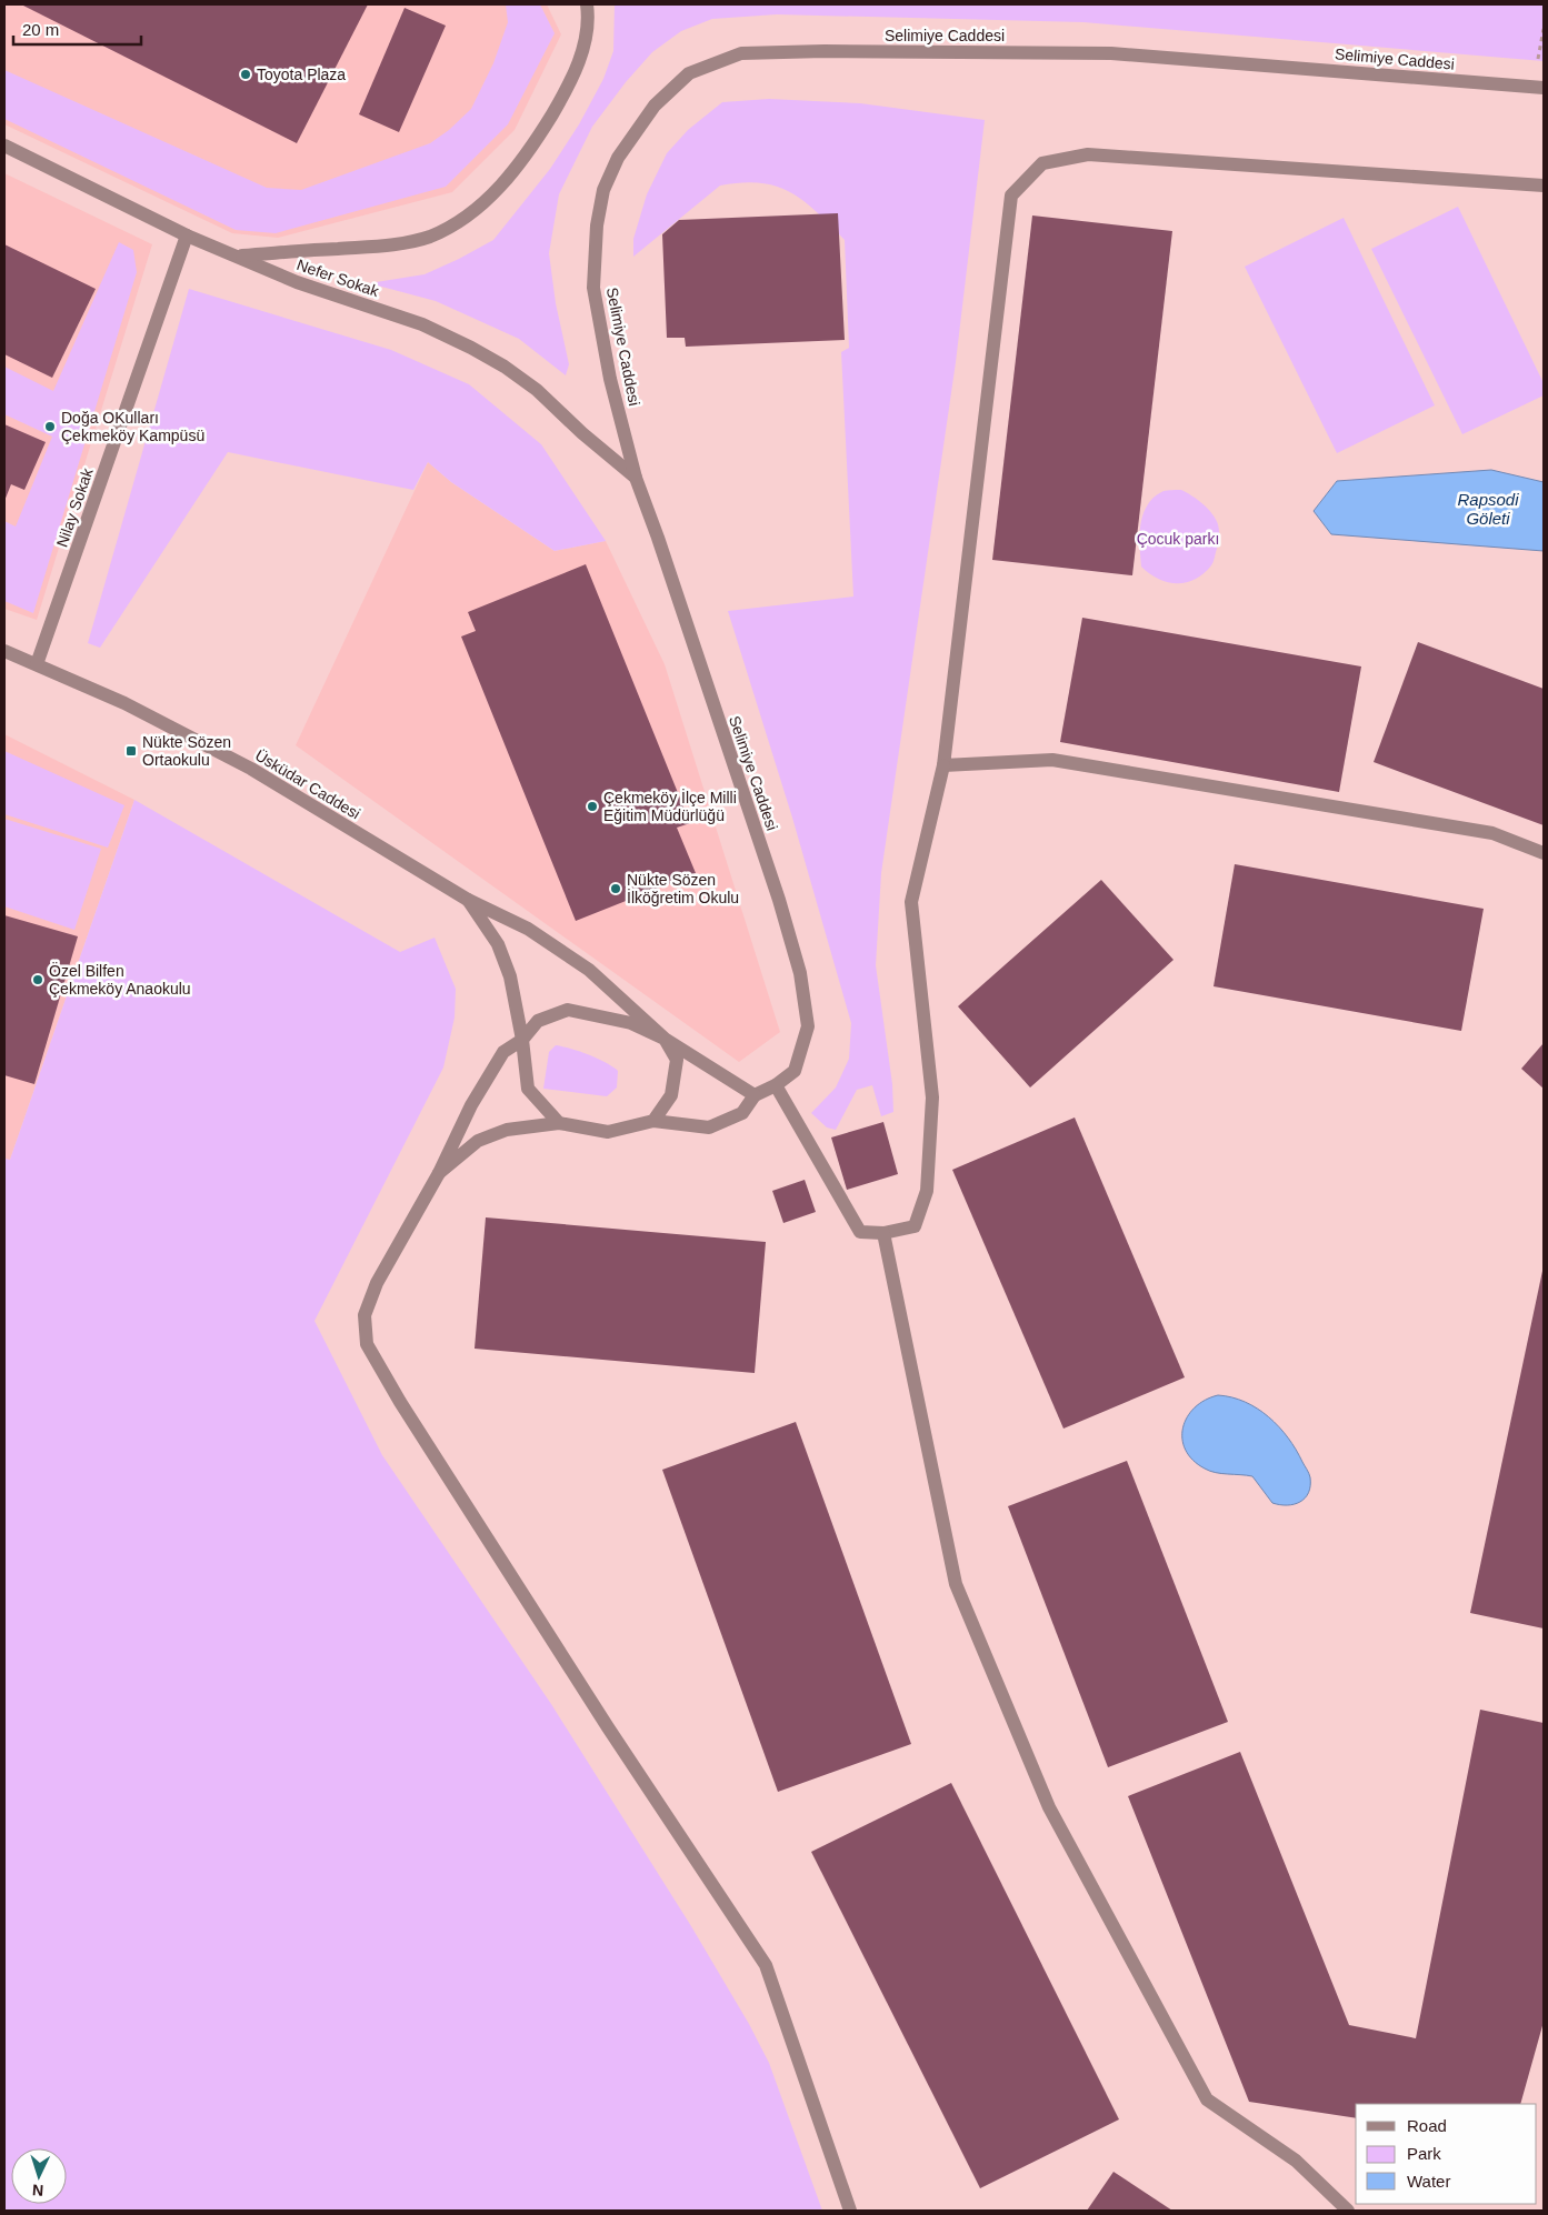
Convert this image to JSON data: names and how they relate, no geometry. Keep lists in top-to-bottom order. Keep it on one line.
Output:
{"streets":{"street":["Selimiye Caddesi","Nefer Sokak","Nilay Sokak","Üsküdar Caddesi"]},"crossings":[["Selimiye Caddesi","Nefer Sokak"],["Nefer Sokak","Nilay Sokak"],["Nilay Sokak","Üsküdar Caddesi"]],"water":["Rapsodi Göleti"],"parks":["Çocuk parkı"],"places":{"other":["Toyota Plaza","Doğa OKulları Çekmeköy Kampüsü","Çekmeköy İlçe Milli Eğitim Müdürlüğü","Nükte Sözen İlköğretim Okulu","Özel Bilfen Çekmeköy Anaokulu"],"transit":["Nükte Sözen Ortaokulu"]},"legend":["Road","Park","Water"],"scale_bar":"20 m","north":"bottom"}
